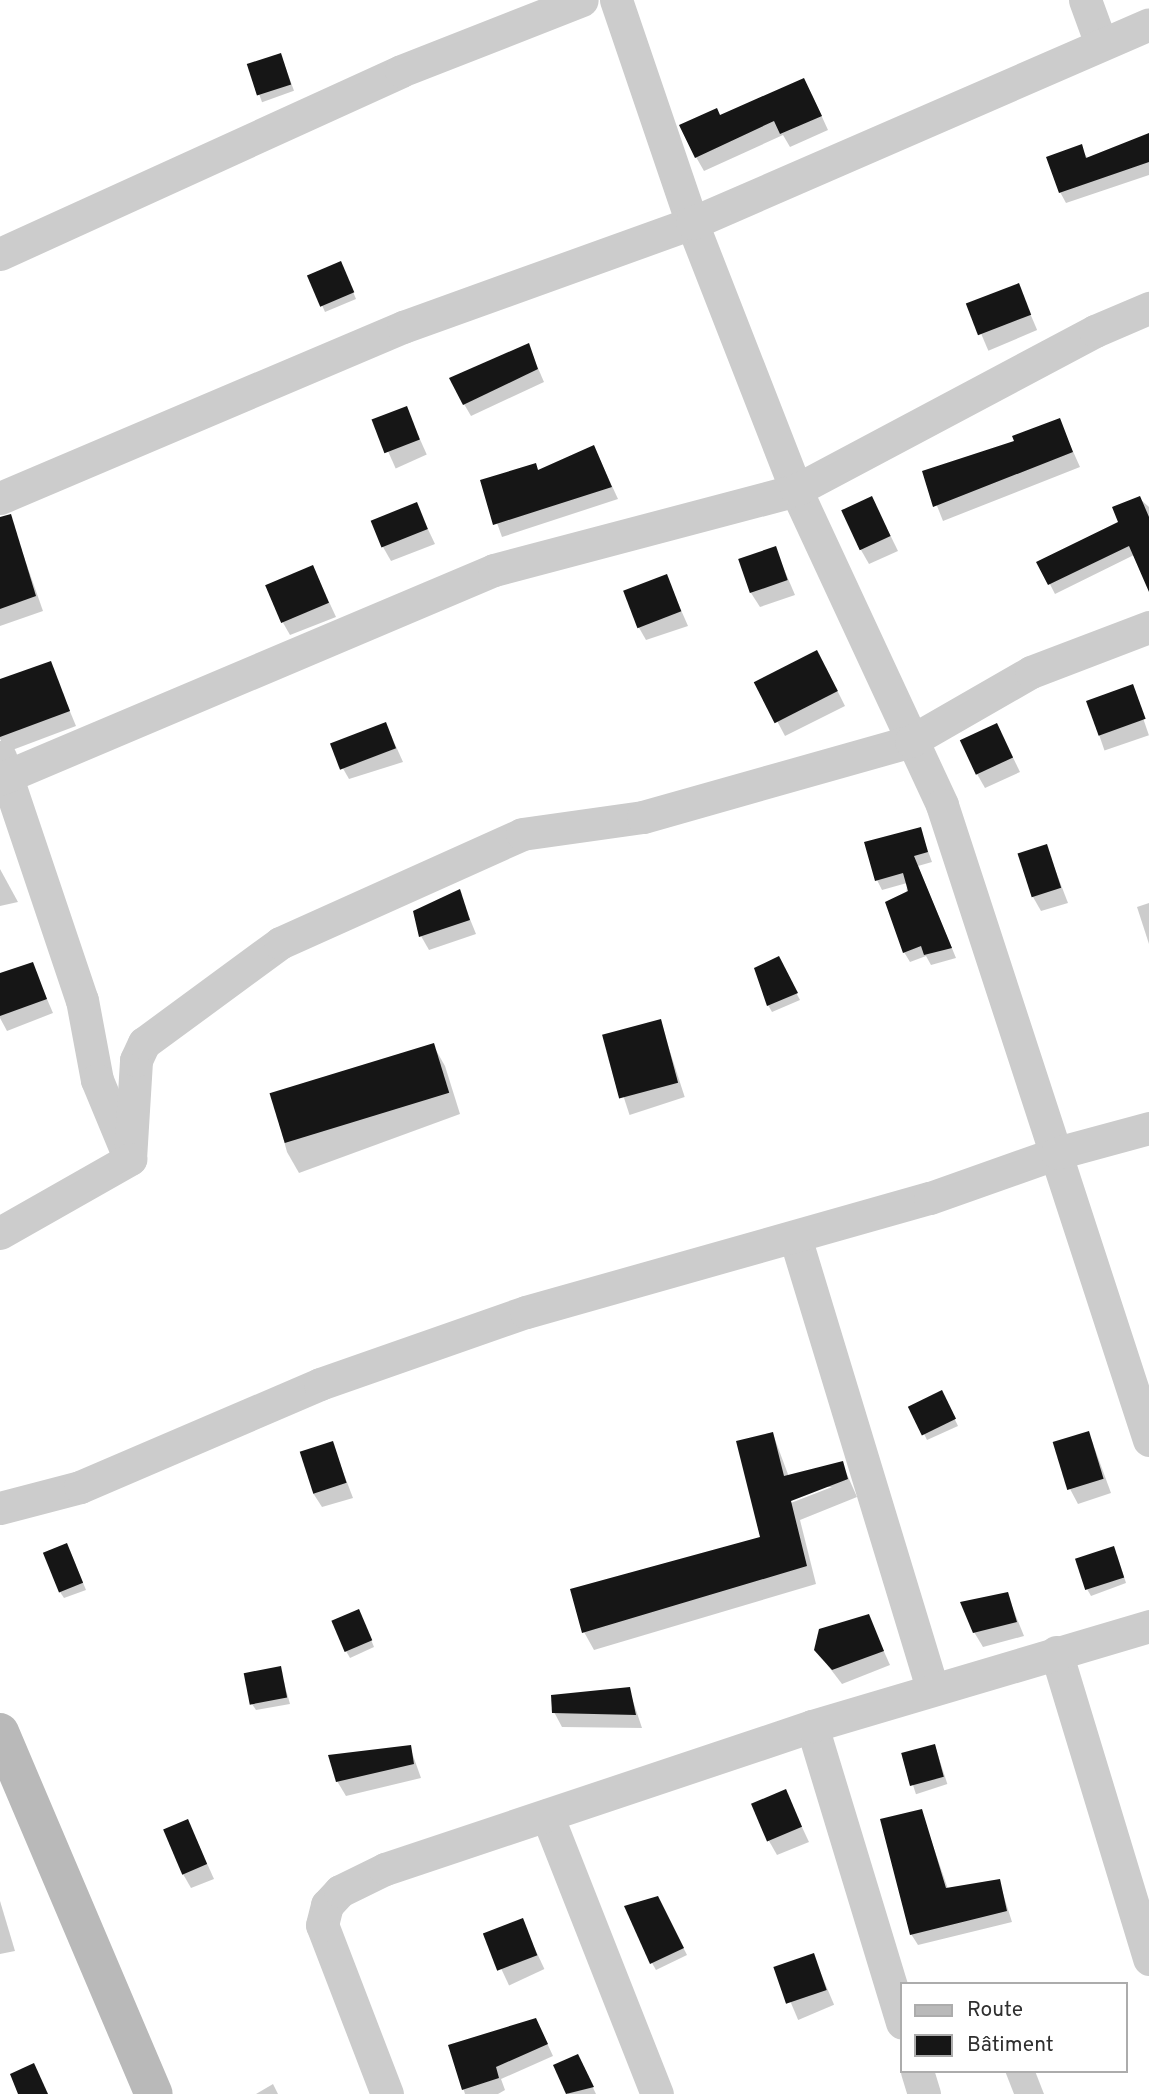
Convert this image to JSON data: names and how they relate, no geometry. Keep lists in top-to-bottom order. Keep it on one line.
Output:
{"legend":["Route","Bâtiment"]}
